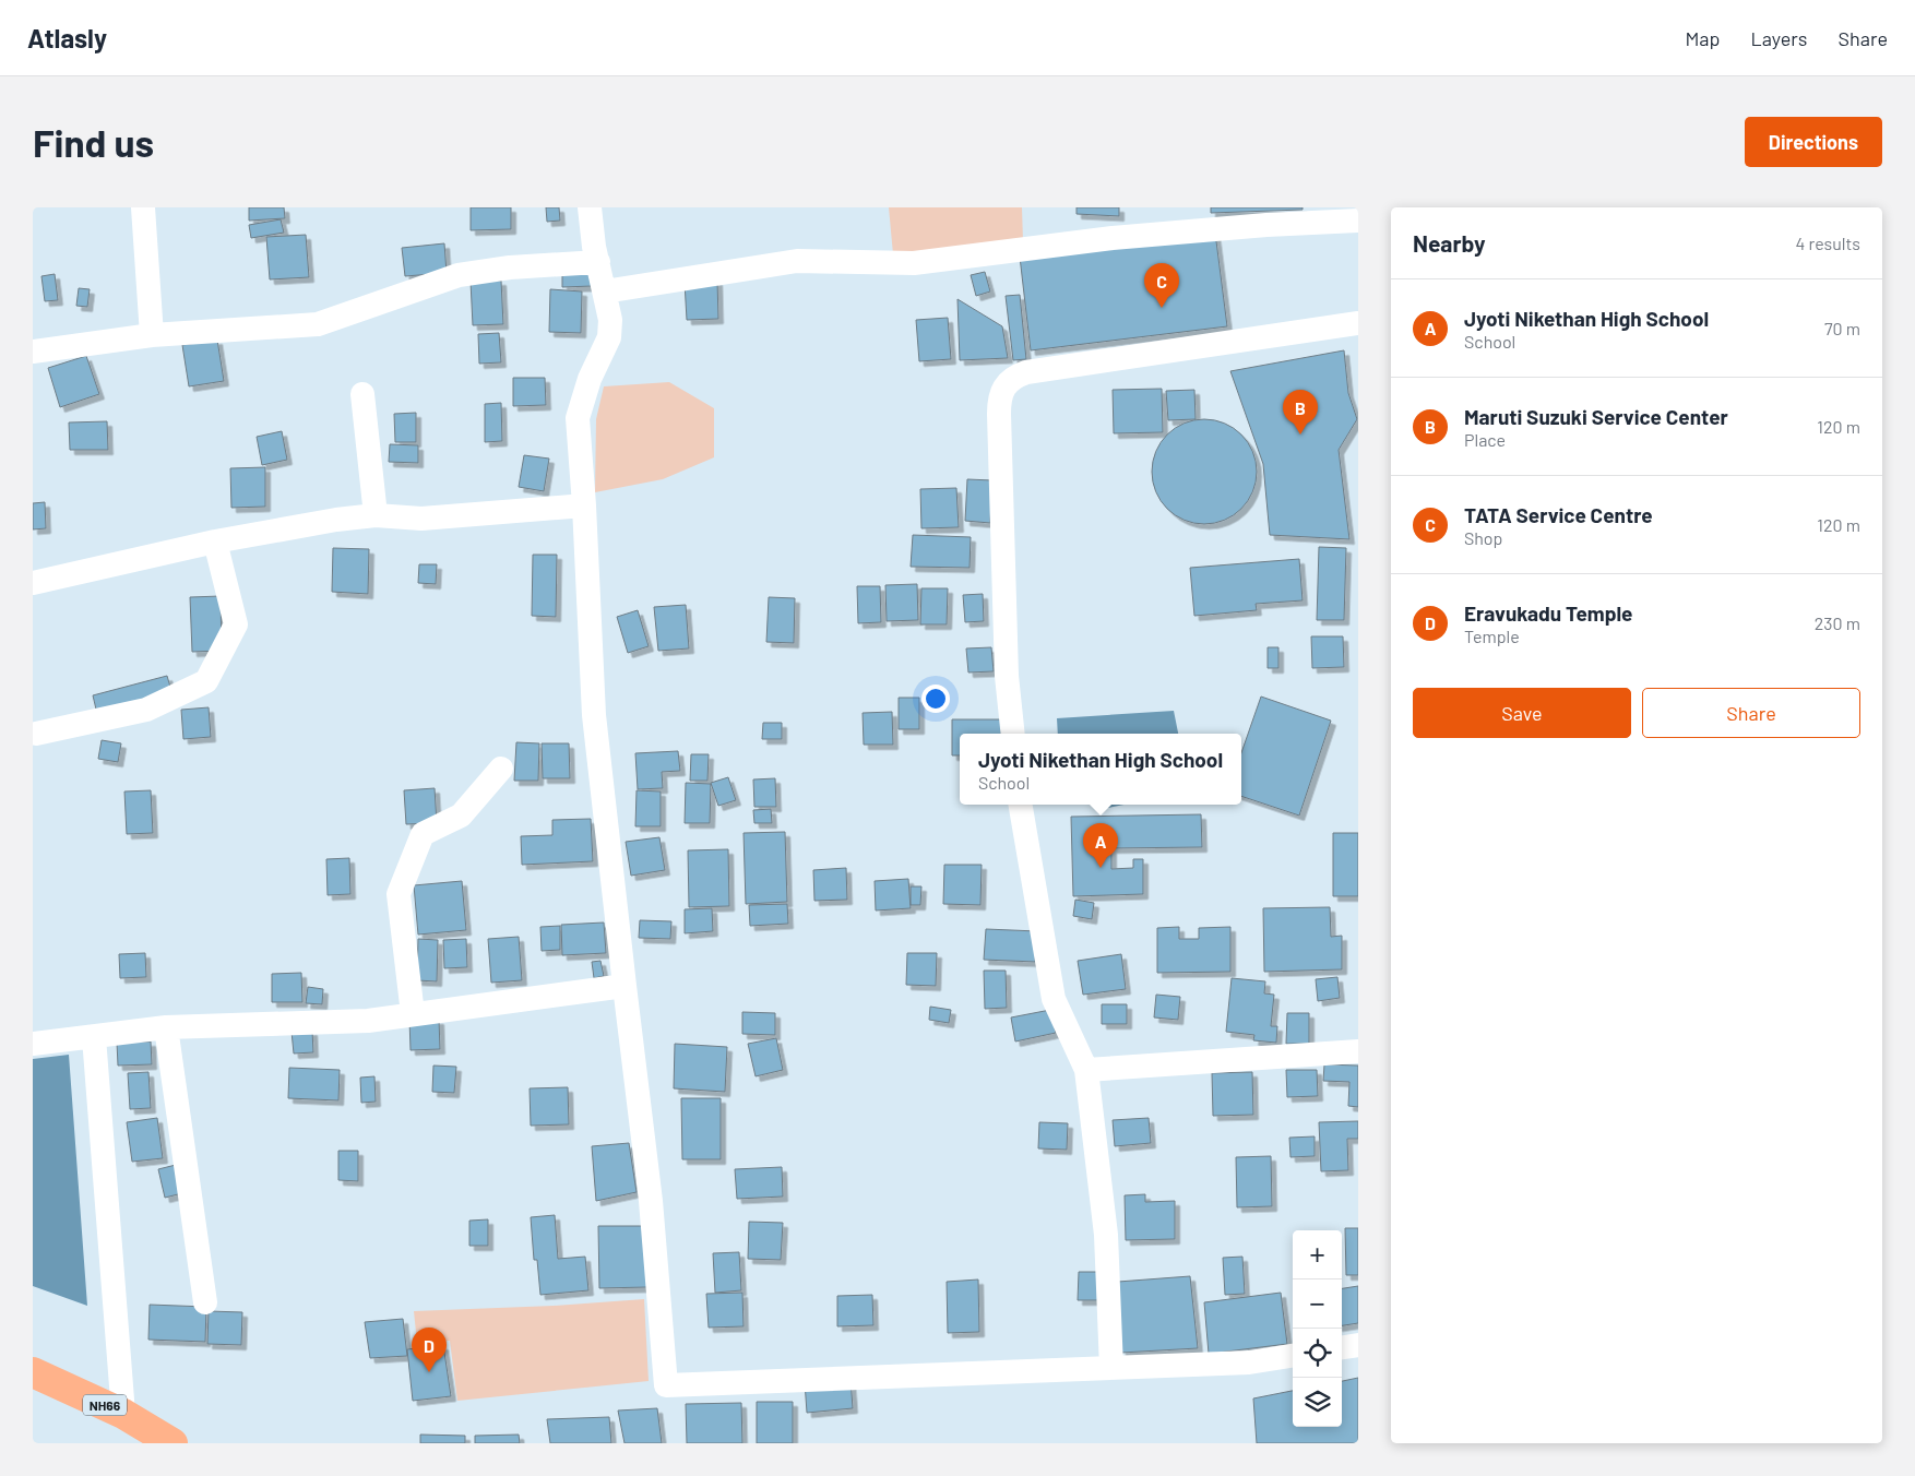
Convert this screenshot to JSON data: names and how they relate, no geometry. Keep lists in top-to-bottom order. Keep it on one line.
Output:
{"streets":{"highway":["NH66"]},"page":{"header":"Atlasly","nav":["Map","Layers","Share"],"buttons":["Directions",["Save","Share"]],"title":"Find us","heading":["Nearby","4 results"],"pins":["C","B","A","D"],"list":[{"mark":"A","name":"Jyoti Nikethan High School","note":"School","value":"70 m"},{"mark":"B","name":"Maruti Suzuki Service Center","note":"Place","value":"120 m"},{"mark":"C","name":"TATA Service Centre","note":"Shop","value":"120 m"},{"mark":"D","name":"Eravukadu Temple","note":"Temple","value":"230 m"}],"popup":["Jyoti Nikethan High School","School"],"map_buttons":["+","−"]}}
